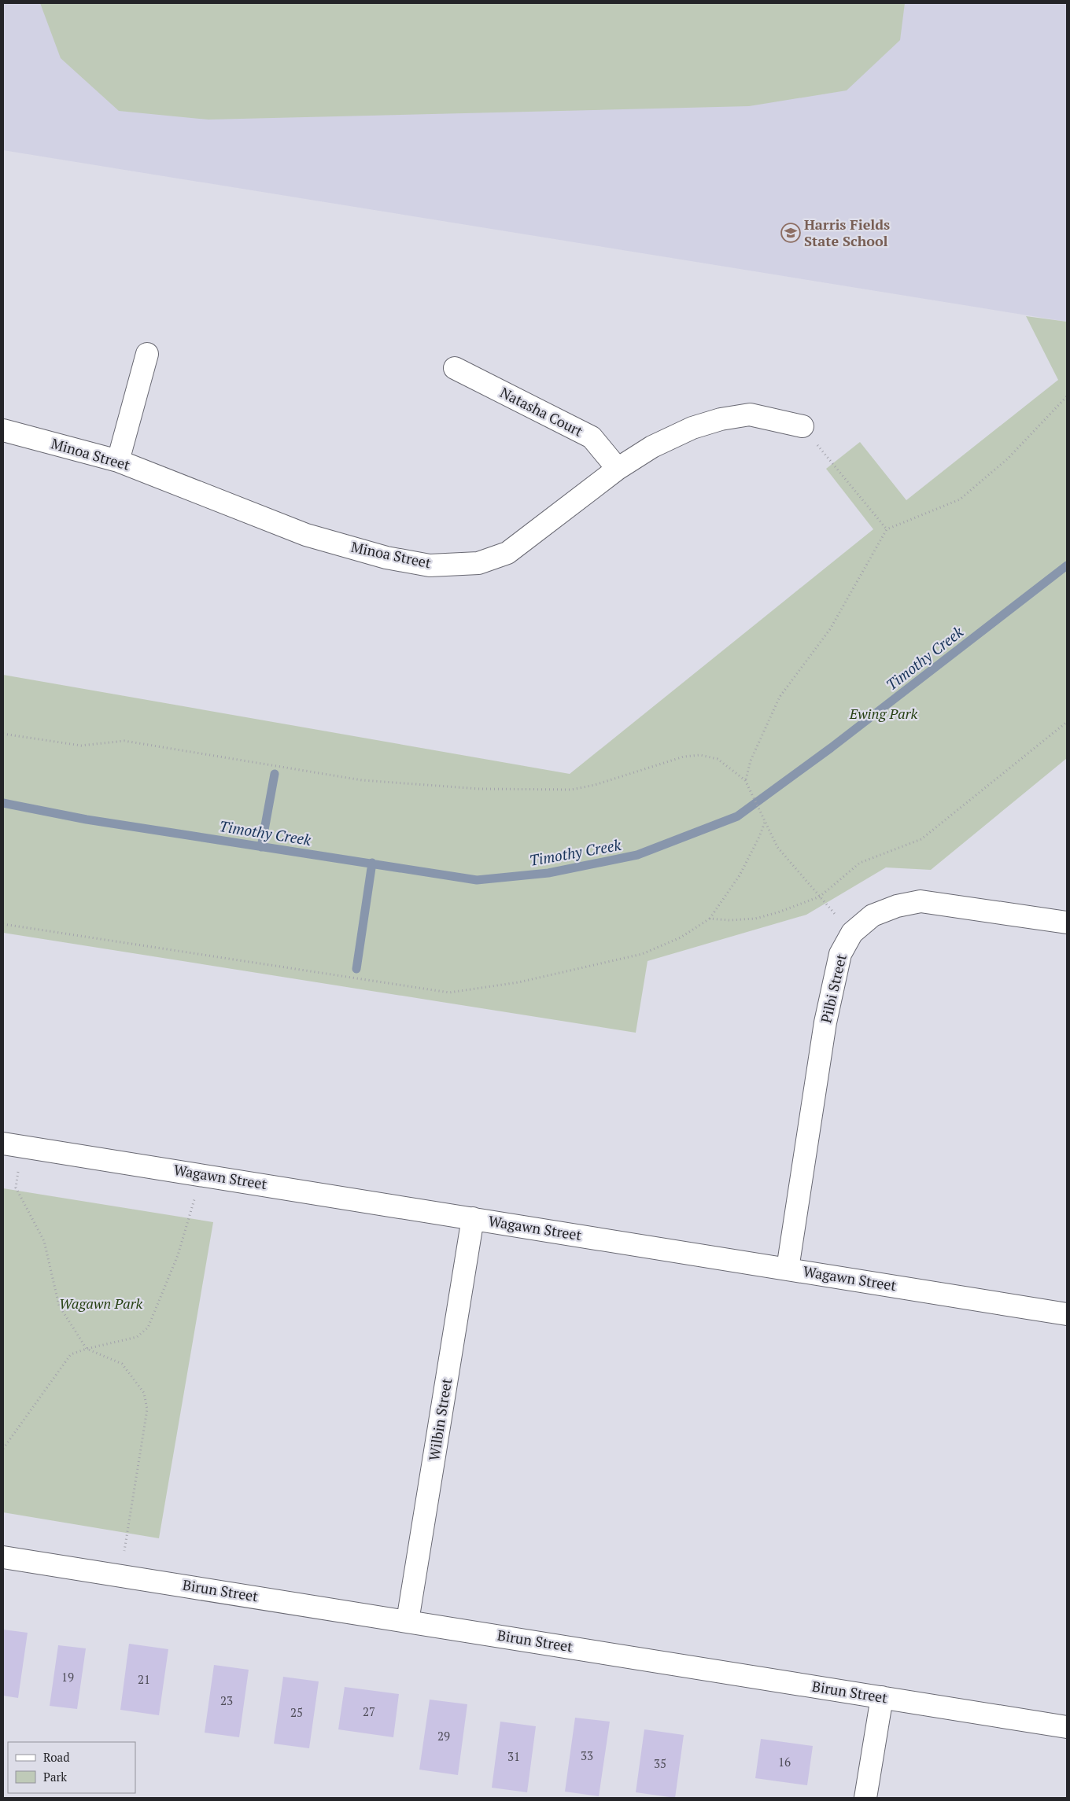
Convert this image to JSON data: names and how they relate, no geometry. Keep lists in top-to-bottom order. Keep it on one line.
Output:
{"streets":{"street":["Natasha Court","Minoa Street","Pilbi Street","Wagawn Street","Wilbin Street","Birun Street"]},"crossings":[["Natasha Court","Minoa Street"],["Pilbi Street","Wagawn Street"],["Wagawn Street","Wilbin Street"],["Wilbin Street","Birun Street"]],"water":["Timothy Creek"],"parks":["Ewing Park","Wagawn Park"],"places":{"school or university":["Harris Fields State School"]},"house_numbers":["19","21","23","27","25","29","33","31","16","35"],"legend":["Road","Park"]}
